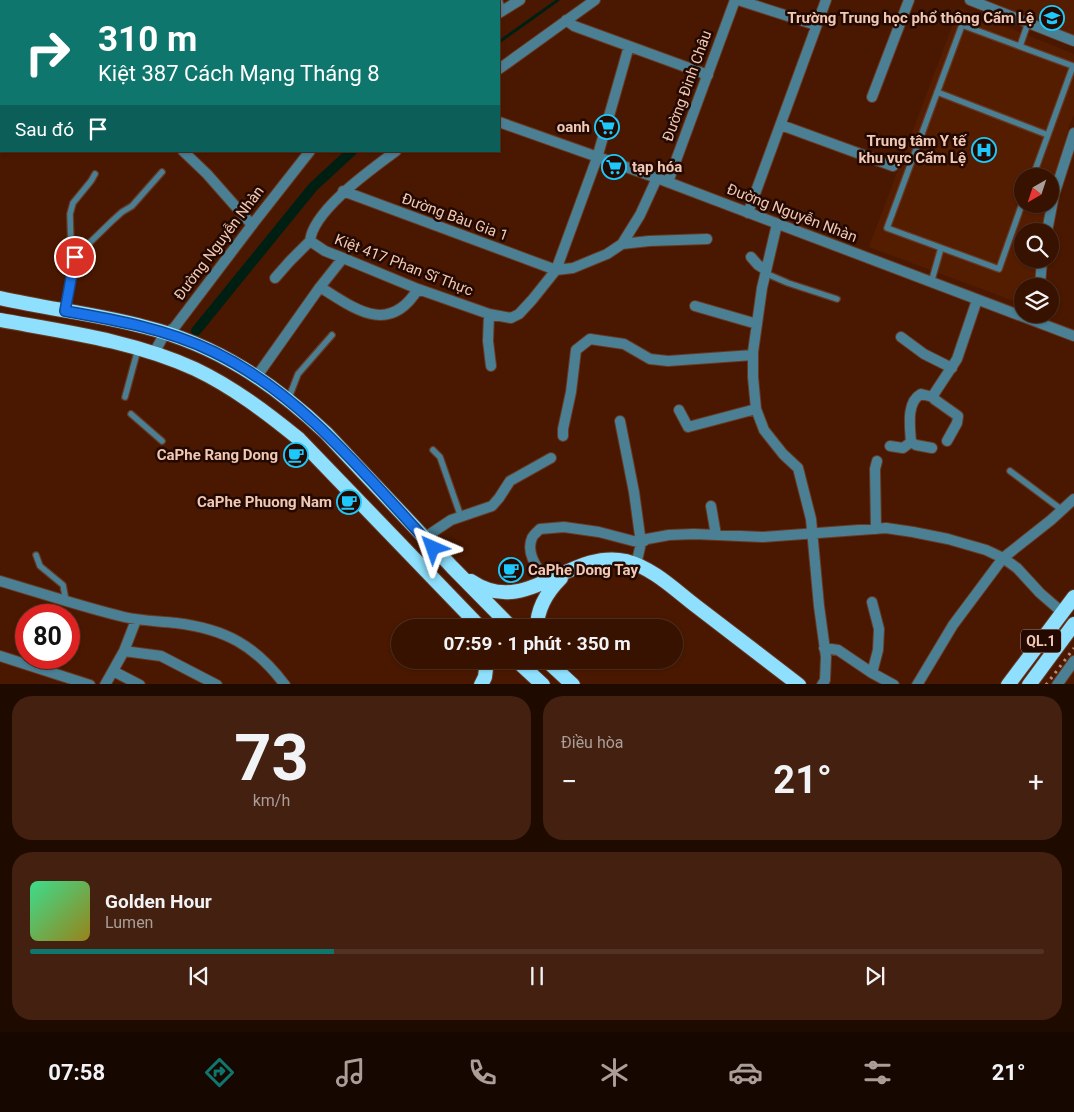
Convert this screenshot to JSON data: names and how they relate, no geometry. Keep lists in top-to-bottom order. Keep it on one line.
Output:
{"streets":{"highway":["QL.1"],"street":["Đường Đinh Châu","Đường Nguyễn Nhàn","Đường Bàu Gia 1","Kiệt 417 Phan Sĩ Thực"]},"crossings":[["Đường Đinh Châu","Đường Nguyễn Nhàn"],["Đường Nguyễn Nhàn","Kiệt 417 Phan Sĩ Thực"],["Đường Bàu Gia 1","Kiệt 417 Phan Sĩ Thực"]],"places":{"school or university":["Trường Trung học phổ thông Cẩm Lệ"],"supermarket":["oanh","tạp hóa"],"hospital":["Trung tâm Y tế khu vực Cẩm Lệ"],"cafe":["CaPhe Rang Dong","CaPhe Phuong Nam","CaPhe Dong Tay"]},"north":"bottom left","page":{"turn":["310 m","Kiệt 387 Cách Mạng Tháng 8"],"then":"Sau đó","limit":"80","trip":"07:59 · 1 phút · 350 m","tile":[["73","km/h"],"Điều hòa"],"heat":["−","21°","+"],"song":["Golden Hour","Lumen"],"tabs":["07:58","21°"]}}
